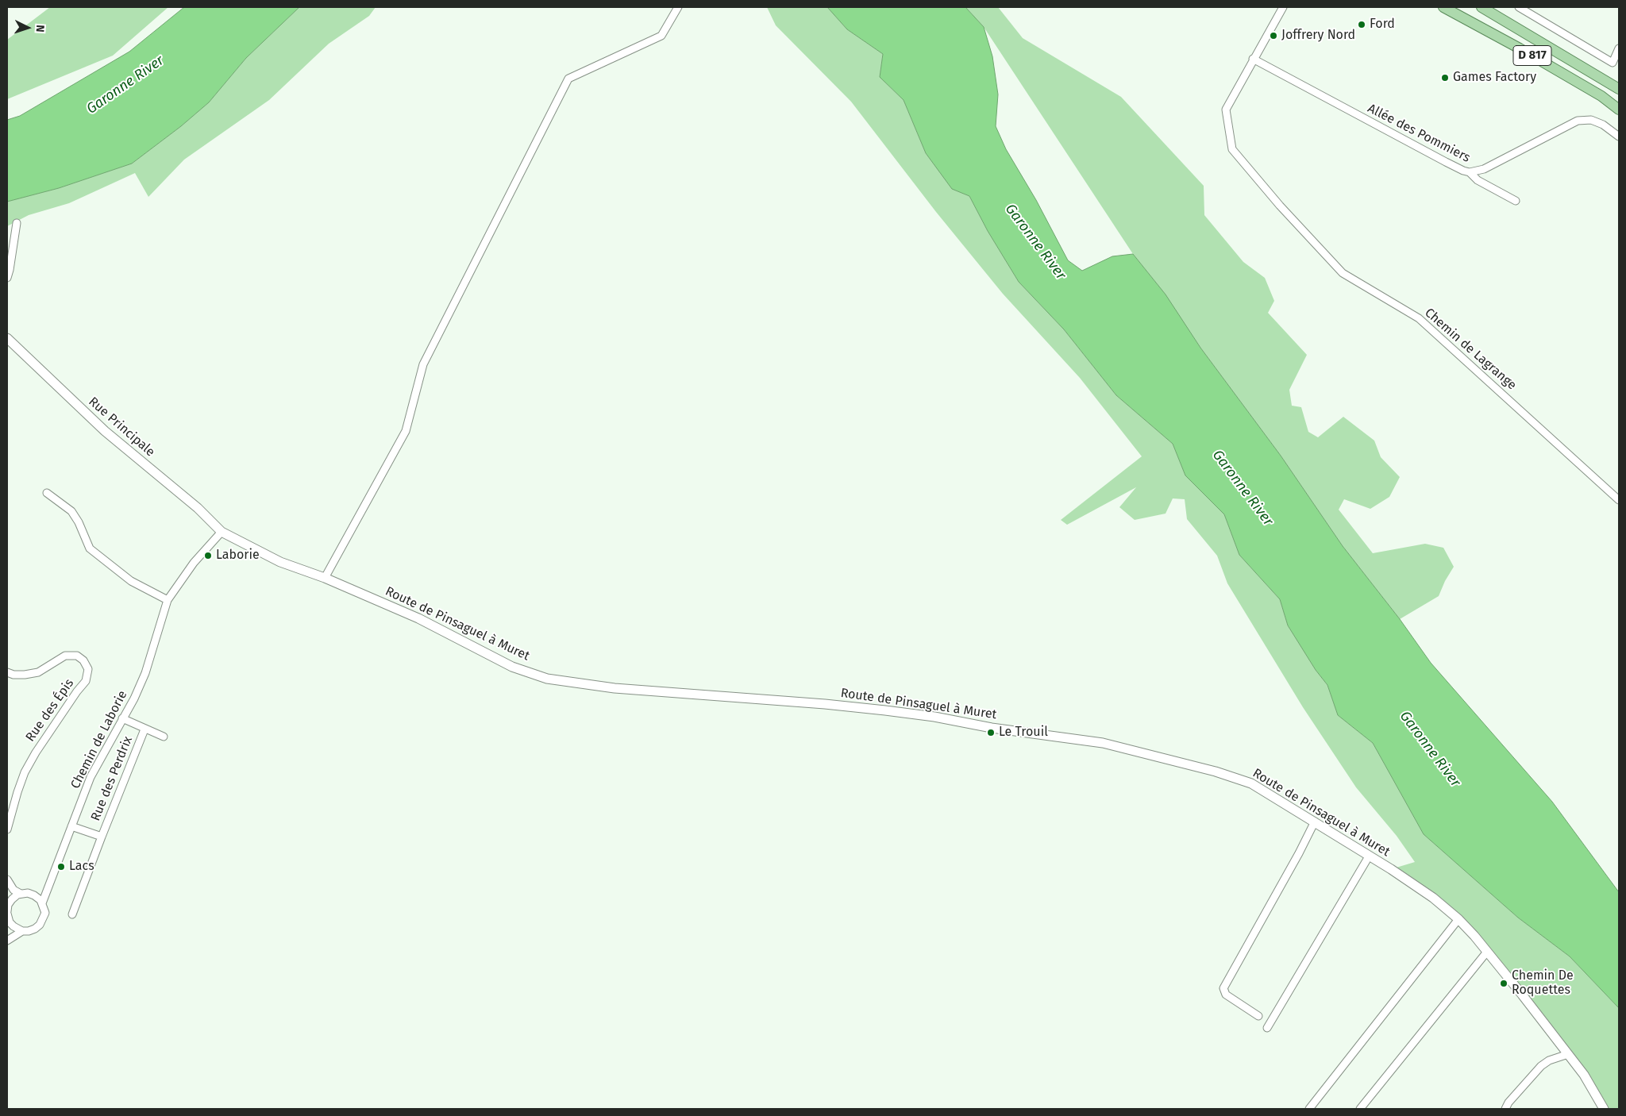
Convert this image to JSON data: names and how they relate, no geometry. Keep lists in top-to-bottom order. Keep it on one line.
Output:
{"streets":{"main road":["D 817"],"street":["Allée des Pommiers","Chemin de Lagrange","Rue Principale","Route de Pinsaguel à Muret","Rue des Épis","Chemin de Laborie","Rue des Perdrix"]},"crossings":[["Allée des Pommiers","Chemin de Lagrange"],["Rue Principale","Chemin de Laborie"],["Chemin de Laborie","Rue des Perdrix"]],"water":["Garonne River"],"places":["Ford","Joffrery Nord","Games Factory","Laborie","Le Trouil","Lacs","Chemin De Roquettes"],"north":"right"}
